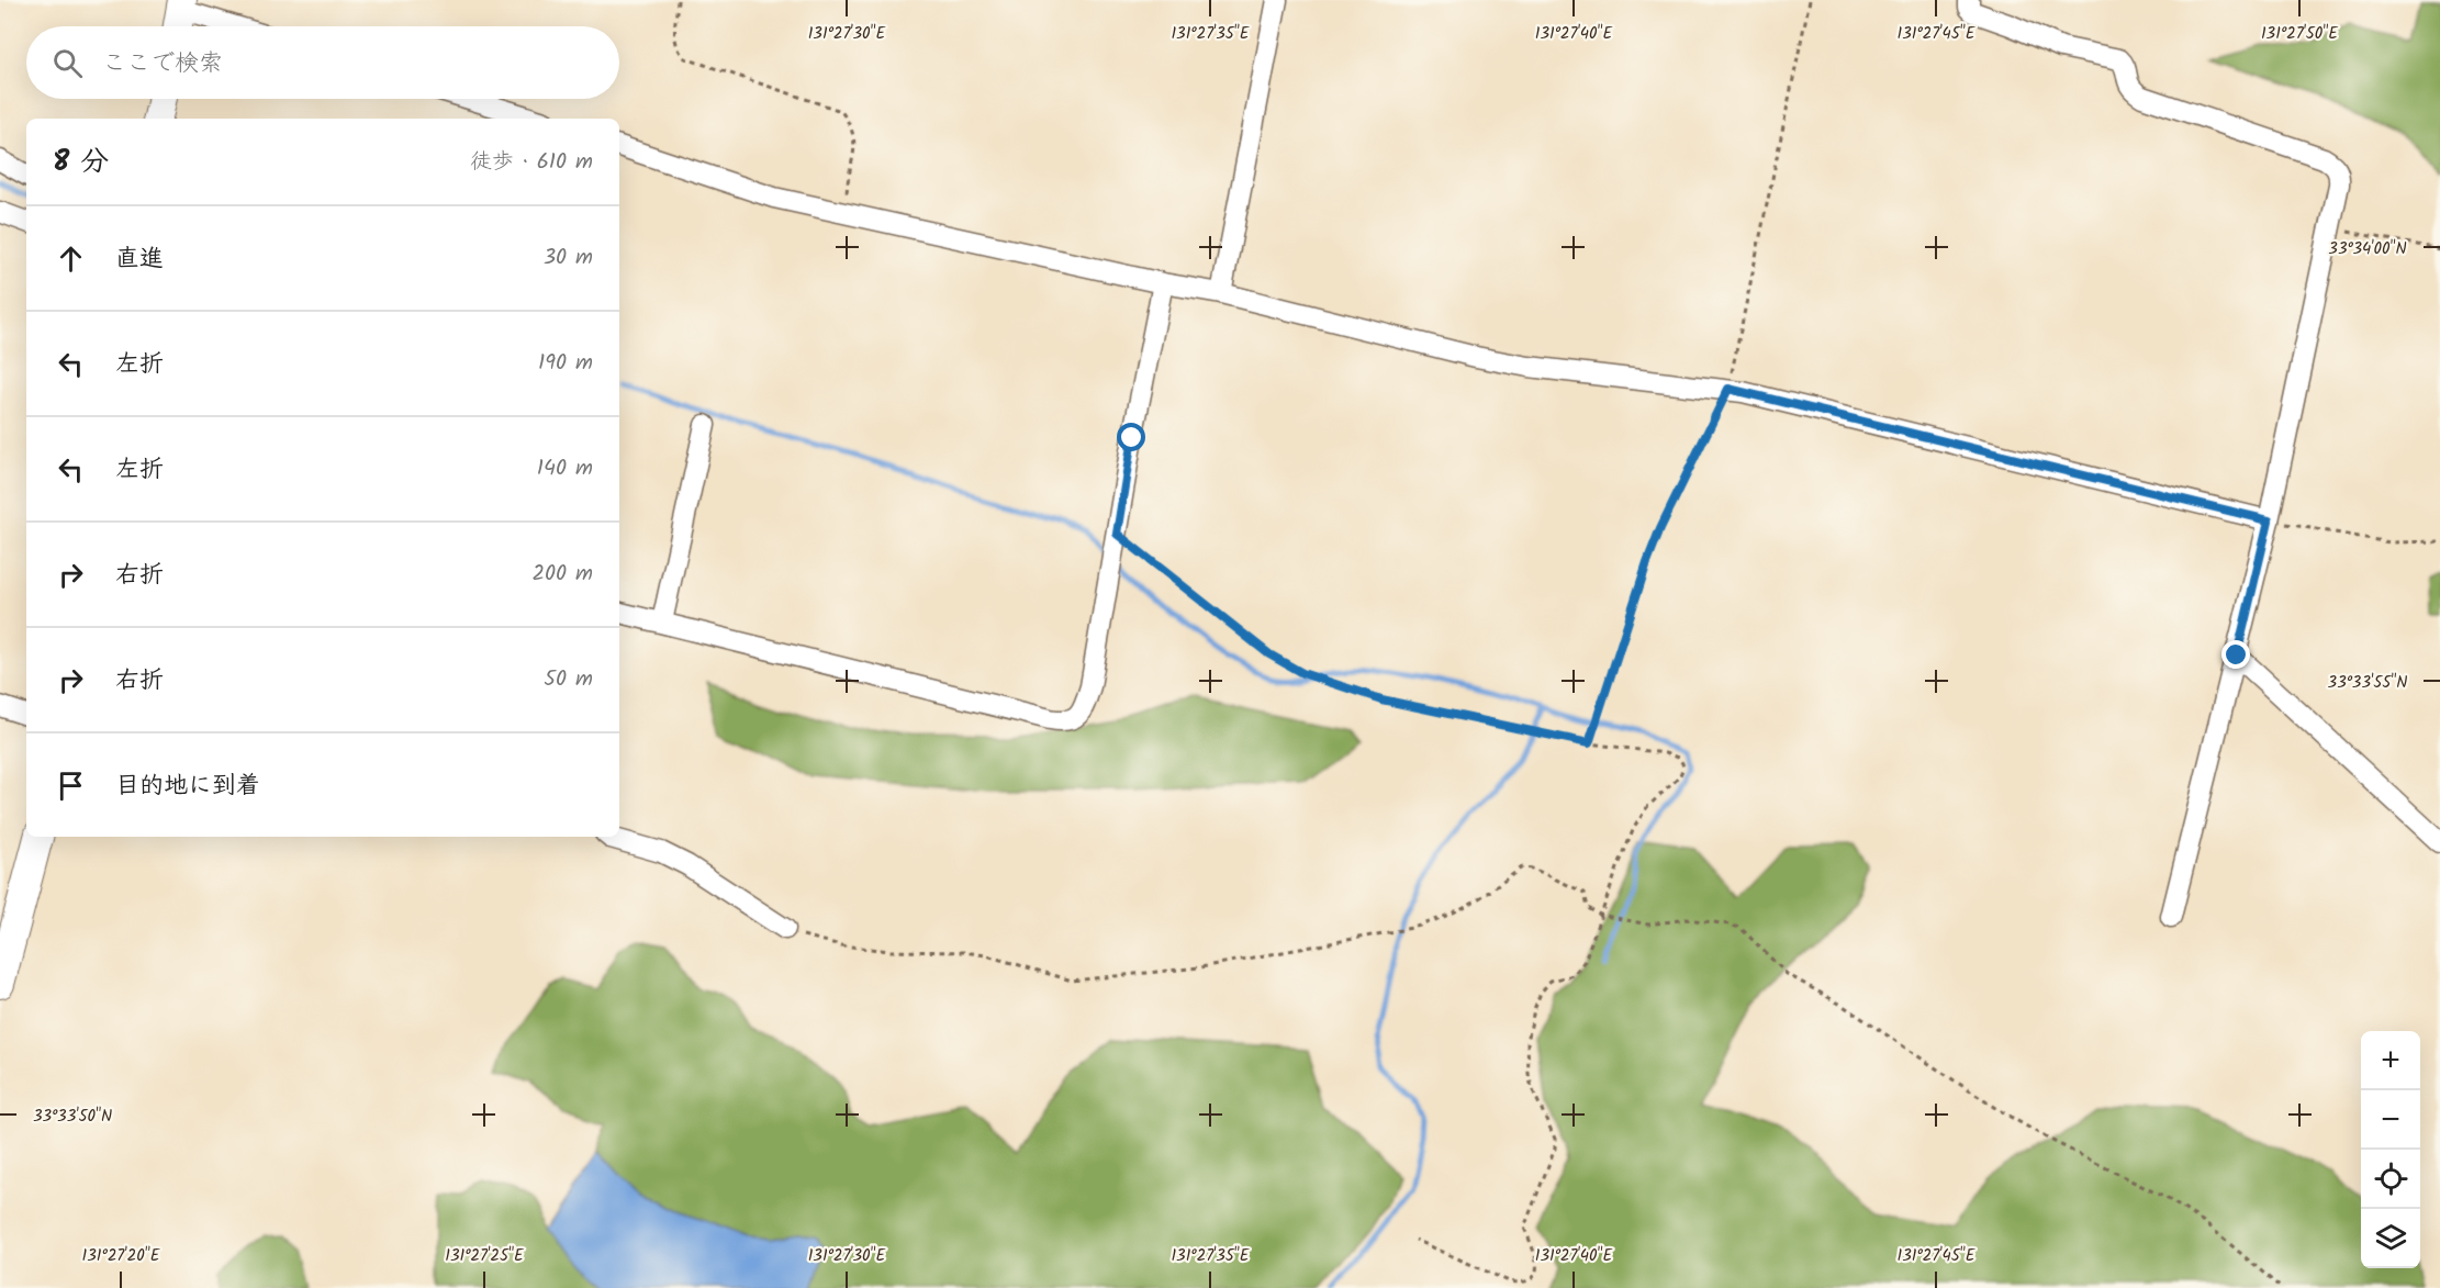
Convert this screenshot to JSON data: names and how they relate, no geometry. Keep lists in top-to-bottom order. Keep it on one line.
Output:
{"page":{"search":"ここで検索","heading":["8 分","徒歩 · 610 m"],"list":[["直進","30 m"],["左折","190 m"],["左折","140 m"],["右折","200 m"],["右折","50 m"],"目的地に到着"],"map_buttons":["+","−"]},"coordinates":["131°27'30\"E","131°27'35\"E","131°27'40\"E","131°27'45\"E","131°27'50\"E","33°34'00\"N","33°33'55\"N","33°33'50\"N","131°27'20\"E","131°27'25\"E"]}
